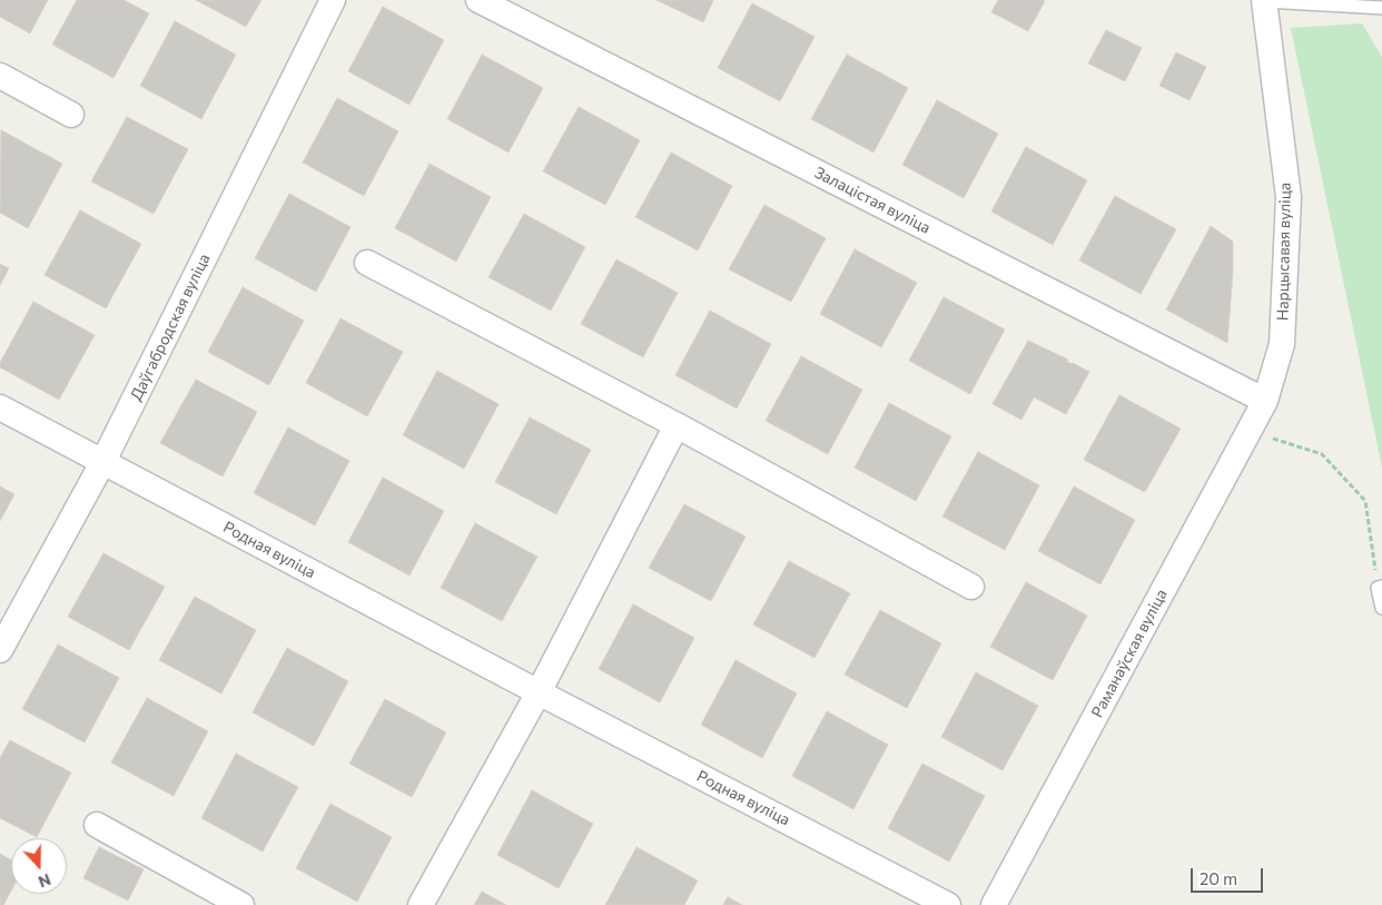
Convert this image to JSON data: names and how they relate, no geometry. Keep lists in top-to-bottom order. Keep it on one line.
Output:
{"streets":{"street":["Залацістая вуліца","Нарцысавая вуліца","Даўгабродская вуліца","Родная вуліца","Раманаўская вуліца"]},"crossings":[["Залацістая вуліца","Нарцысавая вуліца"],["Залацістая вуліца","Раманаўская вуліца"],["Нарцысавая вуліца","Раманаўская вуліца"],["Даўгабродская вуліца","Родная вуліца"]],"scale_bar":"20 m","north":"bottom"}
